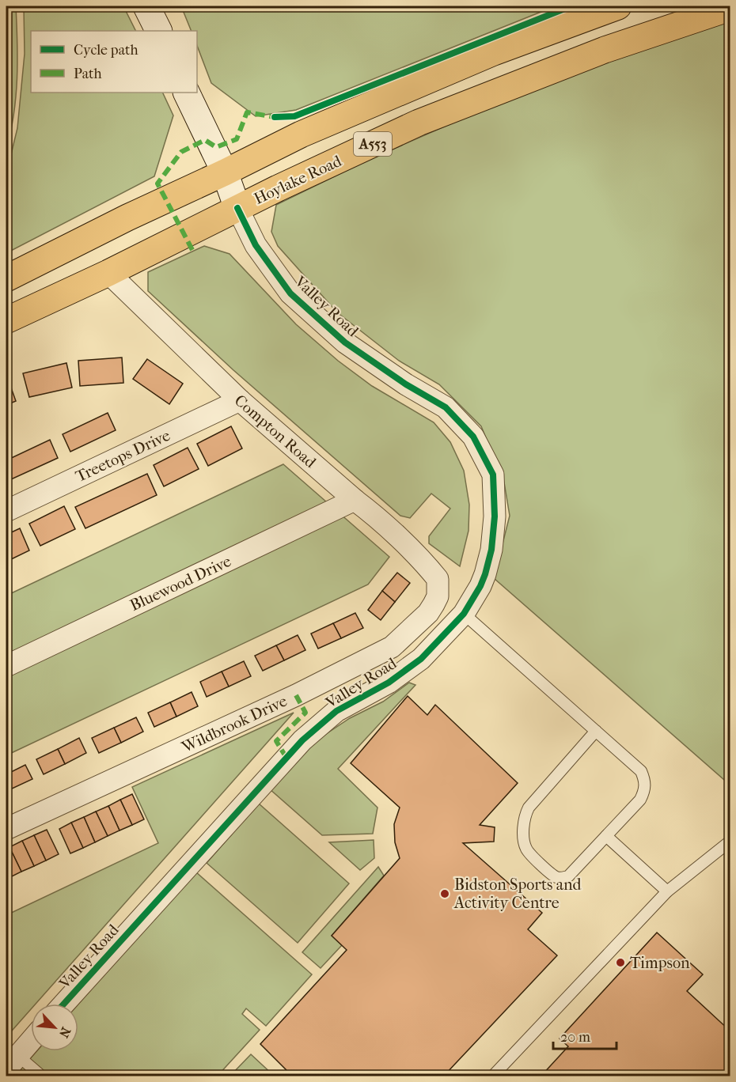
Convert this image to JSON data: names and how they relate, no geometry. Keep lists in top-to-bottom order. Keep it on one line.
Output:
{"streets":{"main road":["A553","Hoylake Road"],"street":["Valley Road","Compton Road","Treetops Drive","Bluewood Drive","Wildbrook Drive"]},"crossings":[["Hoylake Road","Valley Road"],["Hoylake Road","Compton Road"],["Compton Road","Treetops Drive"],["Compton Road","Bluewood Drive"],["Compton Road","Wildbrook Drive"]],"places":["Bidston Sports and Activity Centre","Timpson"],"legend":["Cycle path","Path"],"scale_bar":"20 m","north":"bottom right"}
